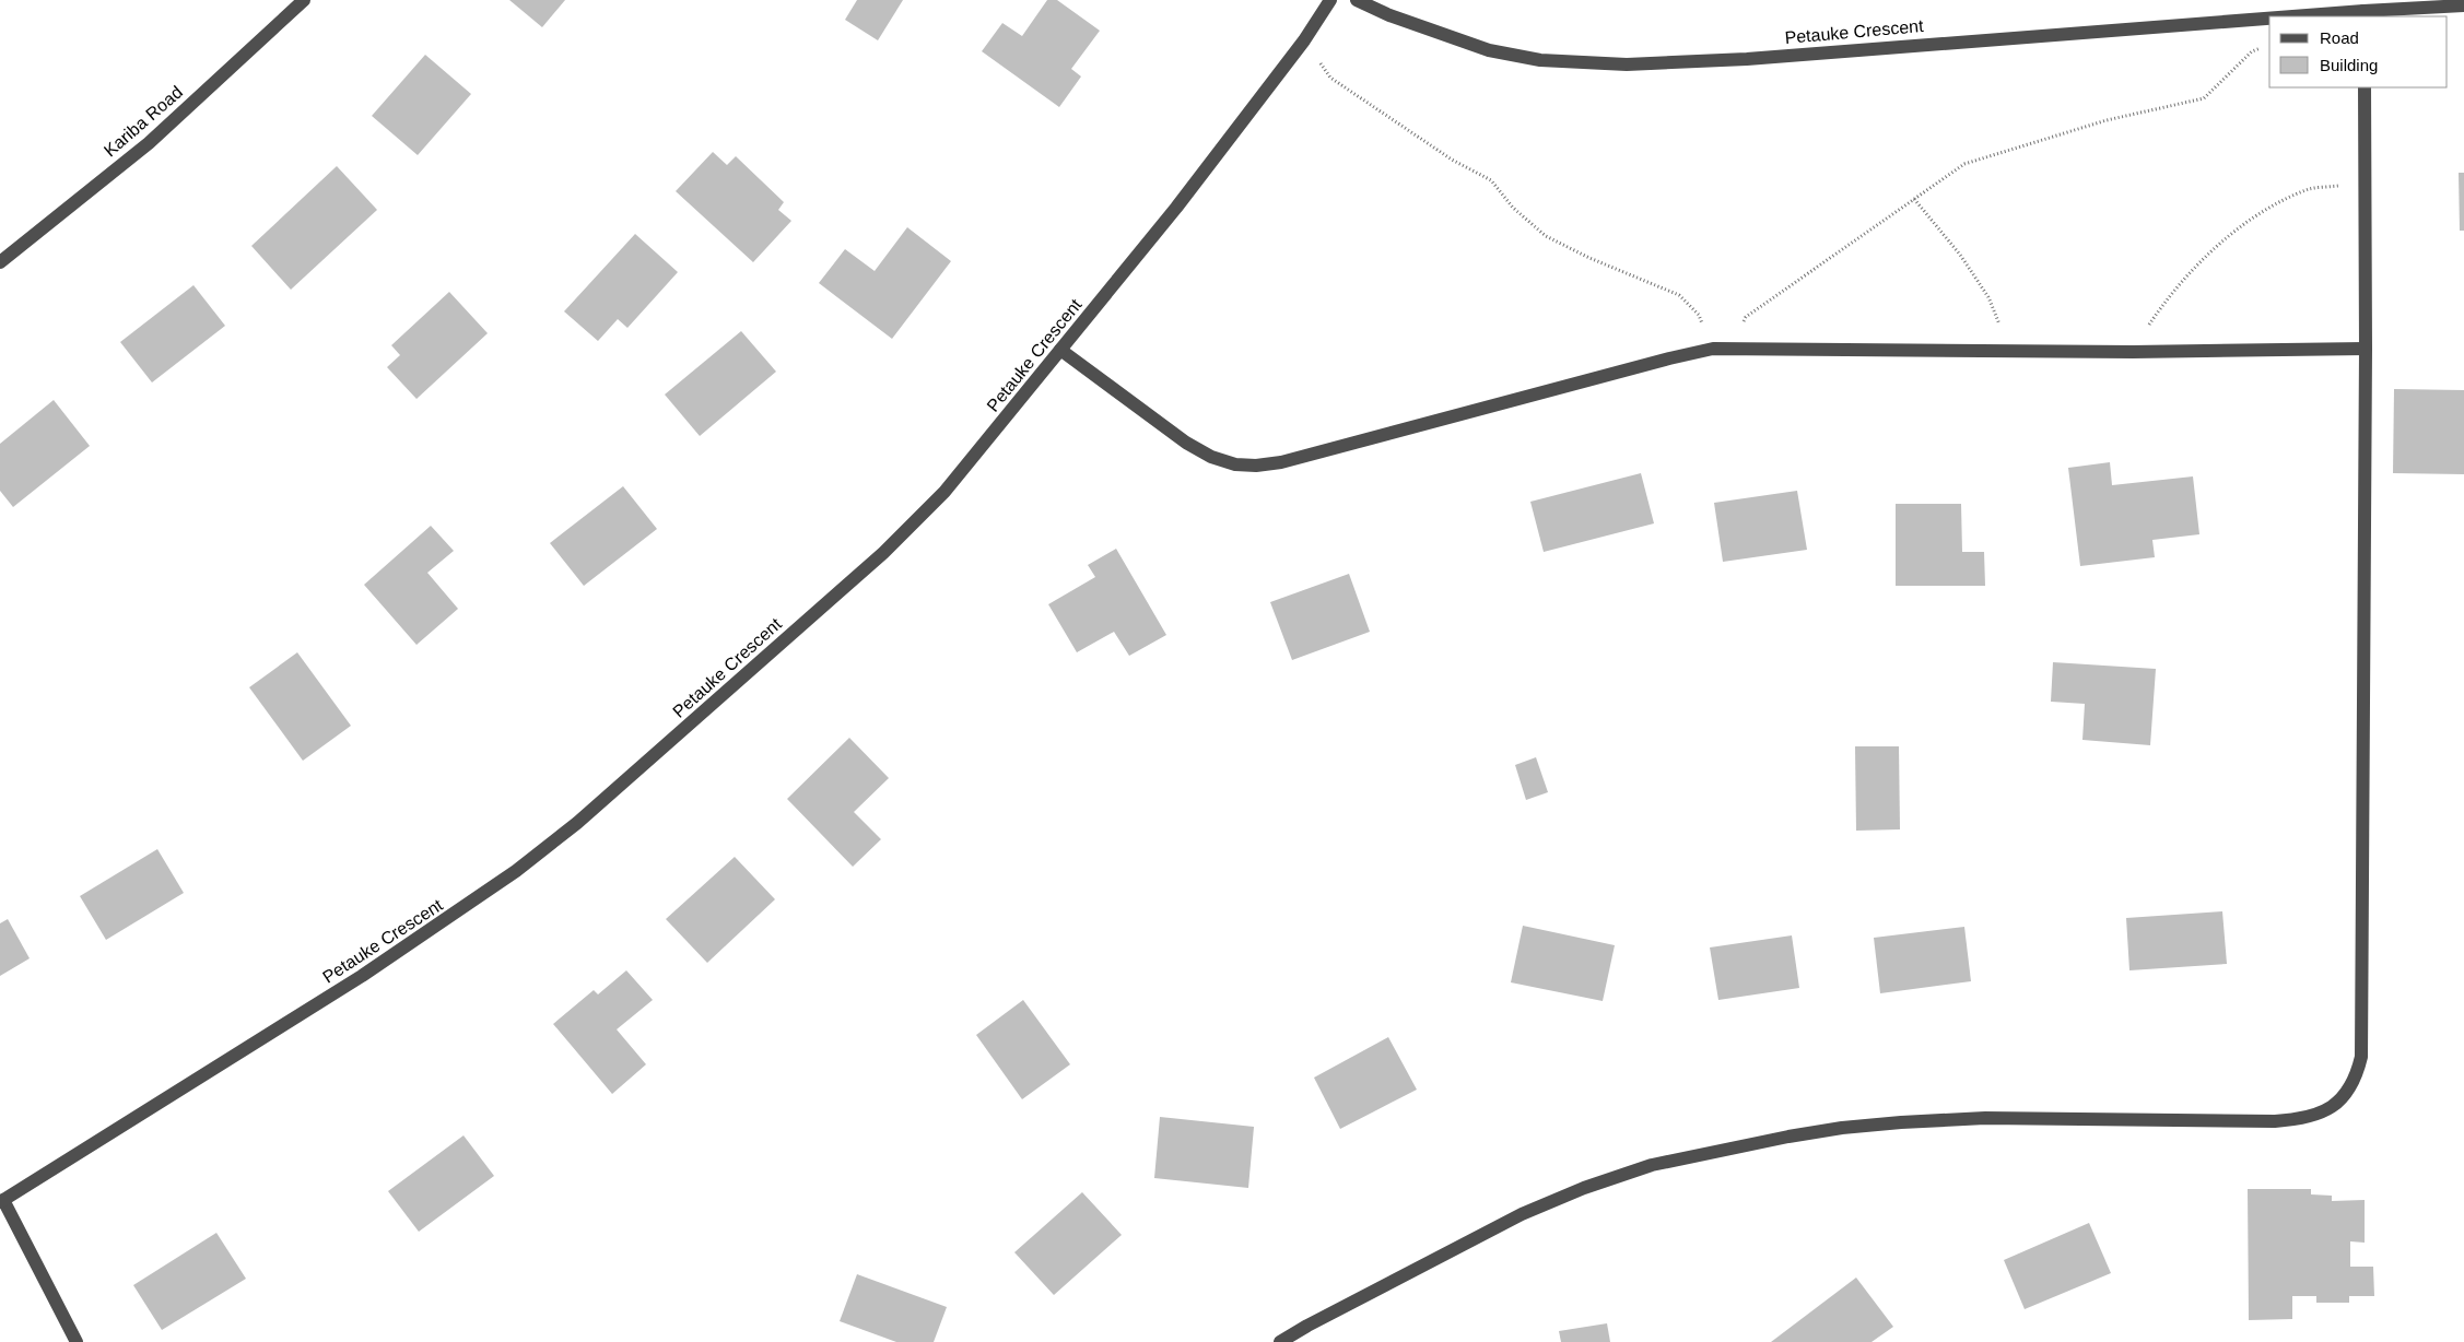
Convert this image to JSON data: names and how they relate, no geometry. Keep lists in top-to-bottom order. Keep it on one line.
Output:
{"streets":{"street":["Petauke Crescent","Kariba Road"]},"legend":["Road","Building"]}
